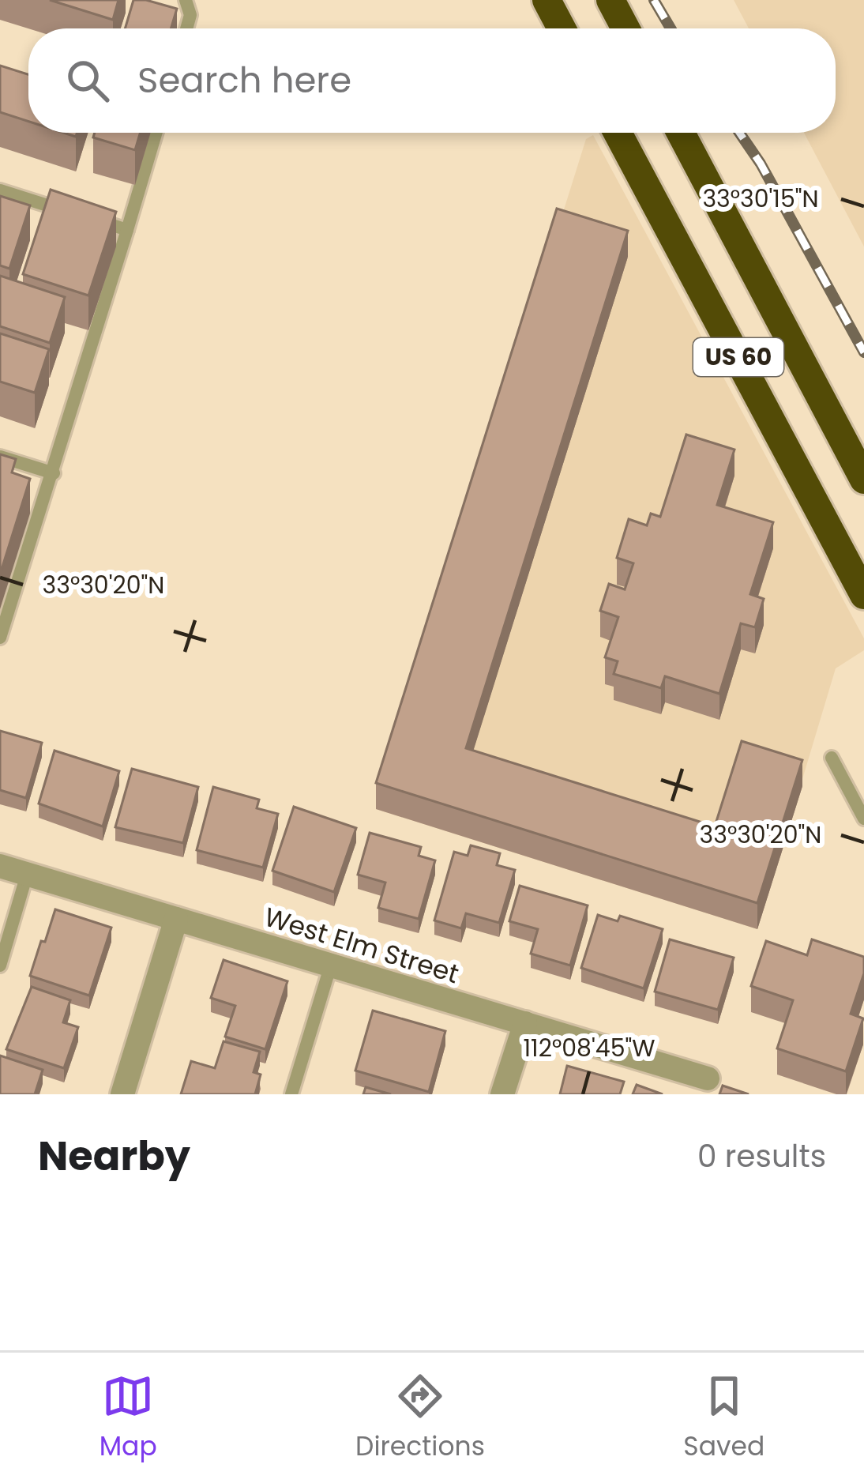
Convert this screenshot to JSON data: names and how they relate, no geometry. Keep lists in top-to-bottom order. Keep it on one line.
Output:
{"streets":{"highway":["US 60"],"street":["West Elm Street"]},"page":{"search":"Search here","heading":["Nearby","0 results"],"nav":["Map","Directions","Saved"]},"coordinates":["33°30'15\"N","33°30'20\"N","112°08'45\"W"]}
